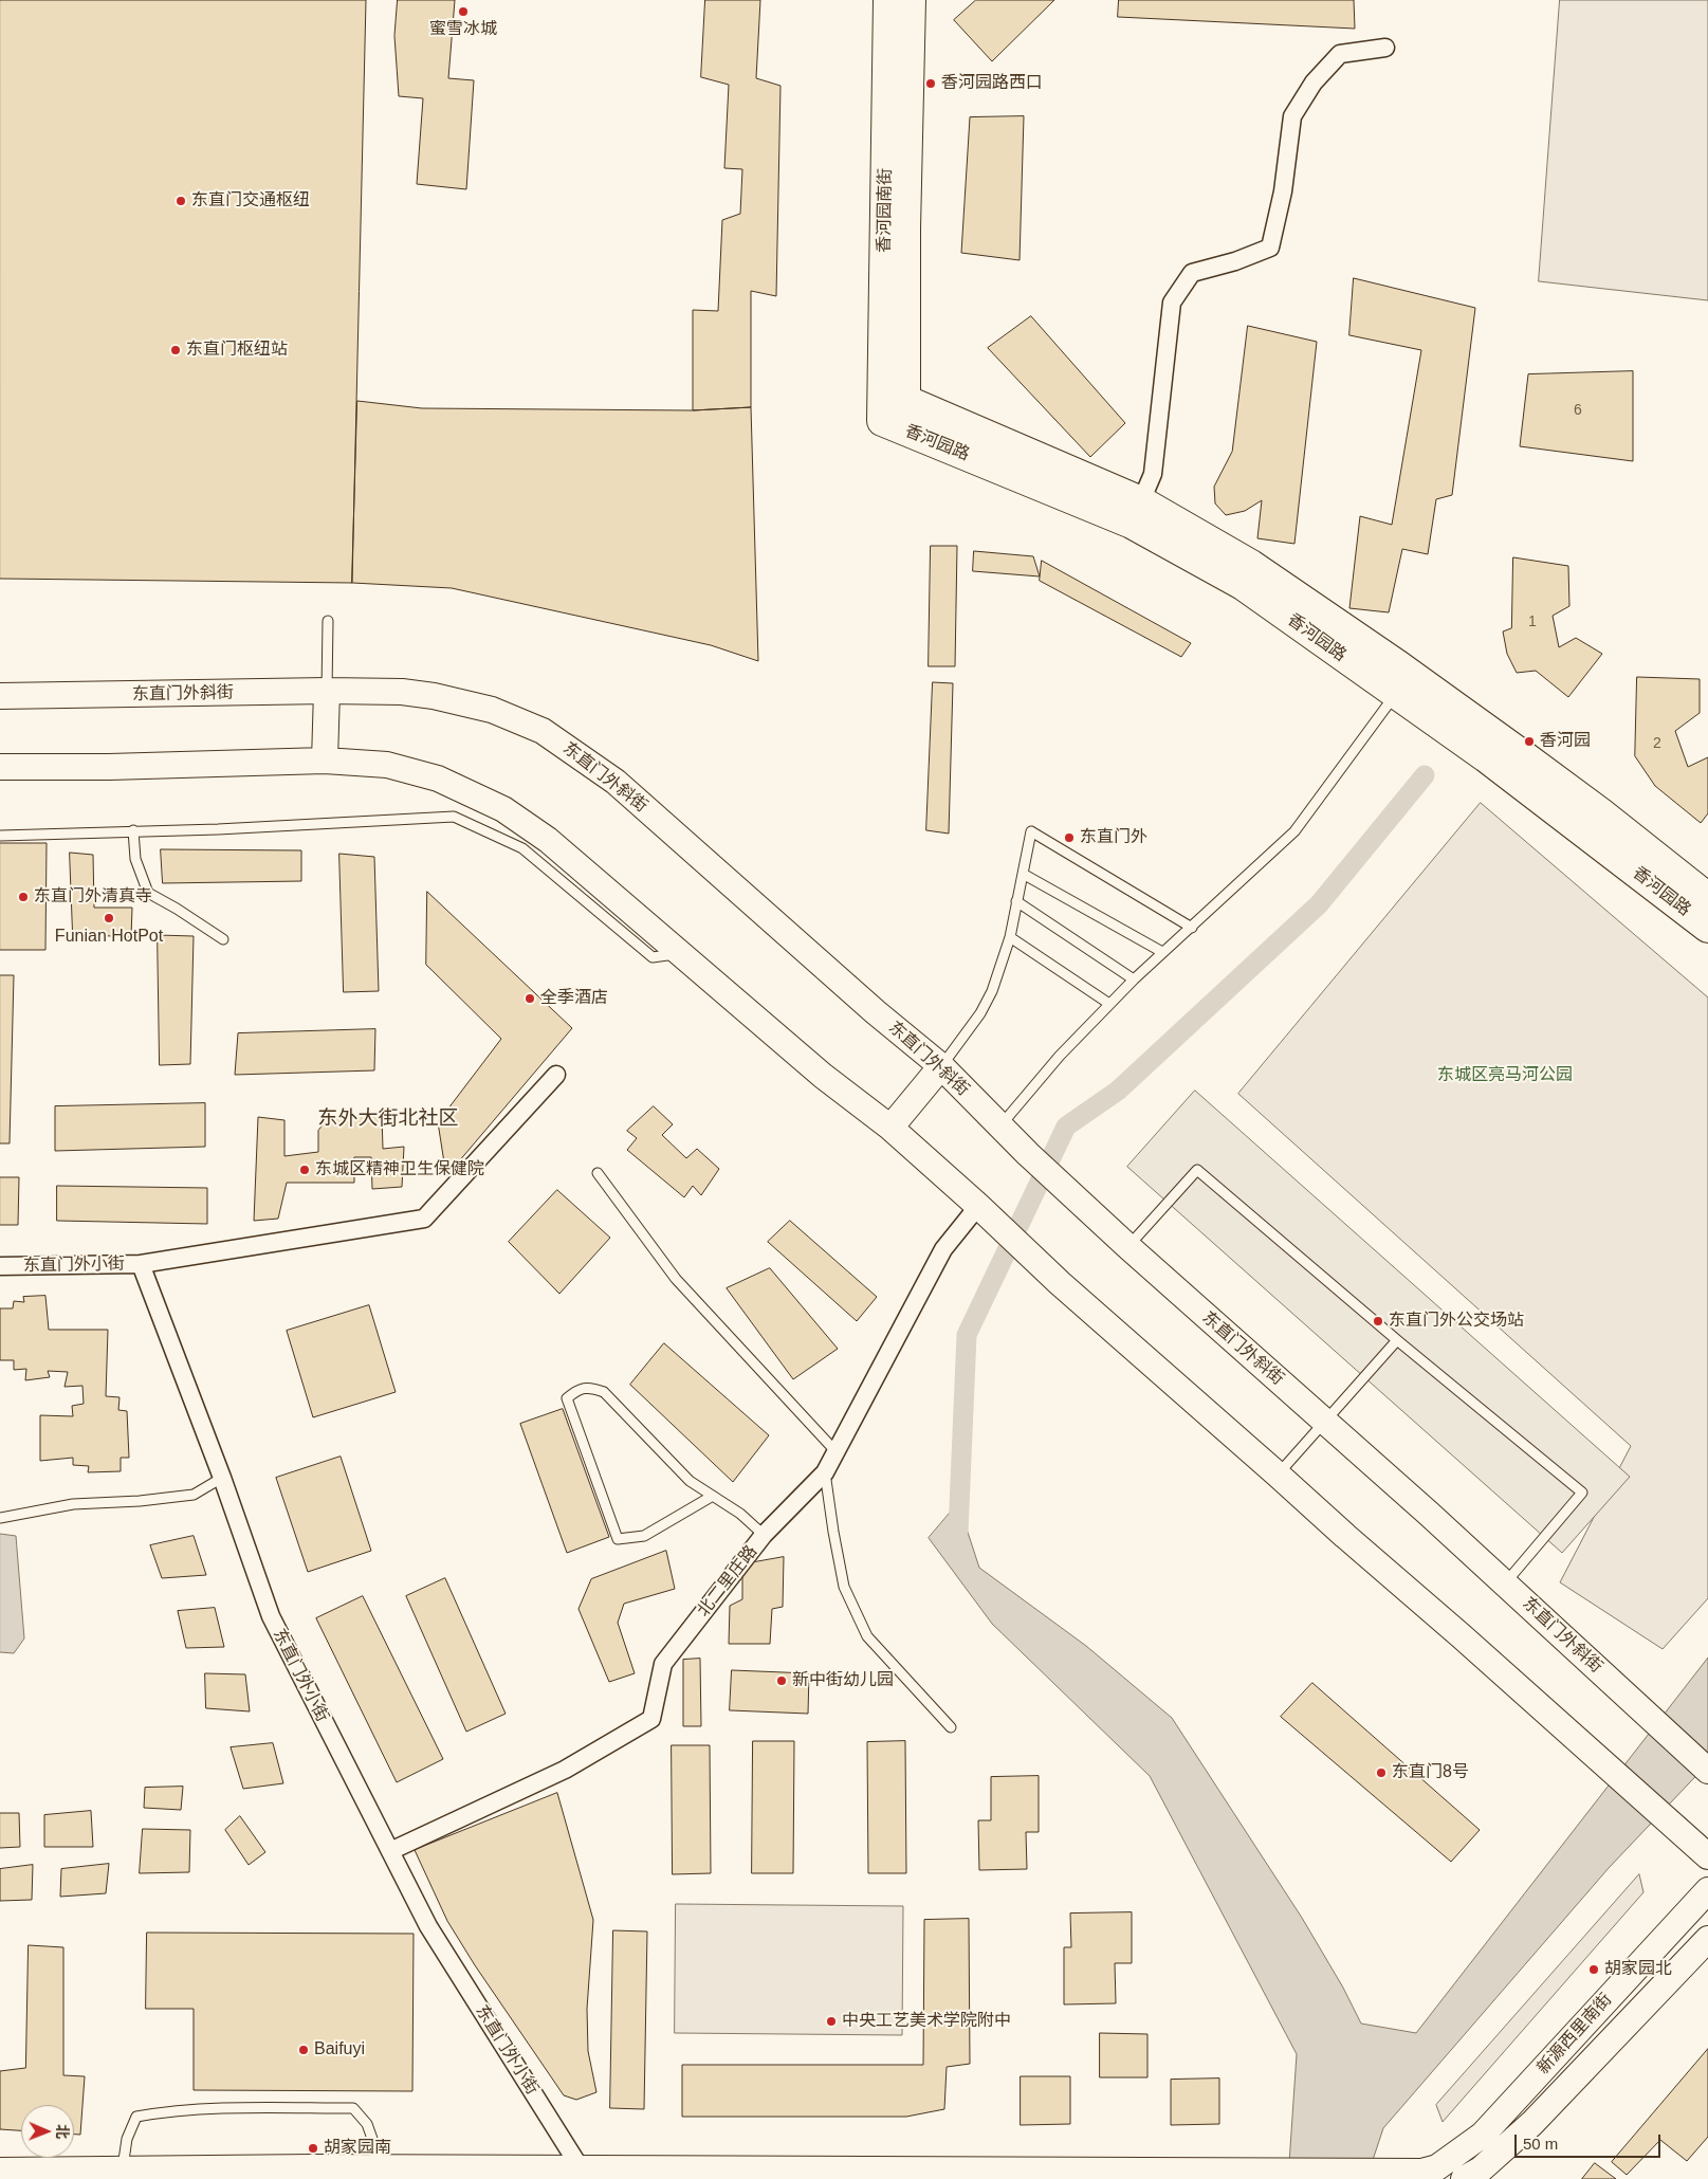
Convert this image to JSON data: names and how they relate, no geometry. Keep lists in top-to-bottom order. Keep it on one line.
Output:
{"streets":{"highway":["香河园南街","香河园路"],"main road":["东直门外斜街","新源西里南街"],"street":["东直门外小街","北二里庄路"]},"crossings":[["香河园南街","香河园路"],["东直门外小街","北二里庄路"]],"districts":["东外大街北社区"],"parks":["东城区亮马河公园"],"places":["蜜雪冰城","香河园路西口","东直门交通枢纽","东直门枢纽站","香河园","东直门外","东直门外清真寺","Funian HotPot","全季酒店","东城区精神卫生保健院","东直门外公交场站","新中街幼儿园","东直门8号","胡家园北","中央工艺美术学院附中","Baifuyi","胡家园南"],"house_numbers":["6","1","2"],"scale_bar":"50 m","north":"right"}
